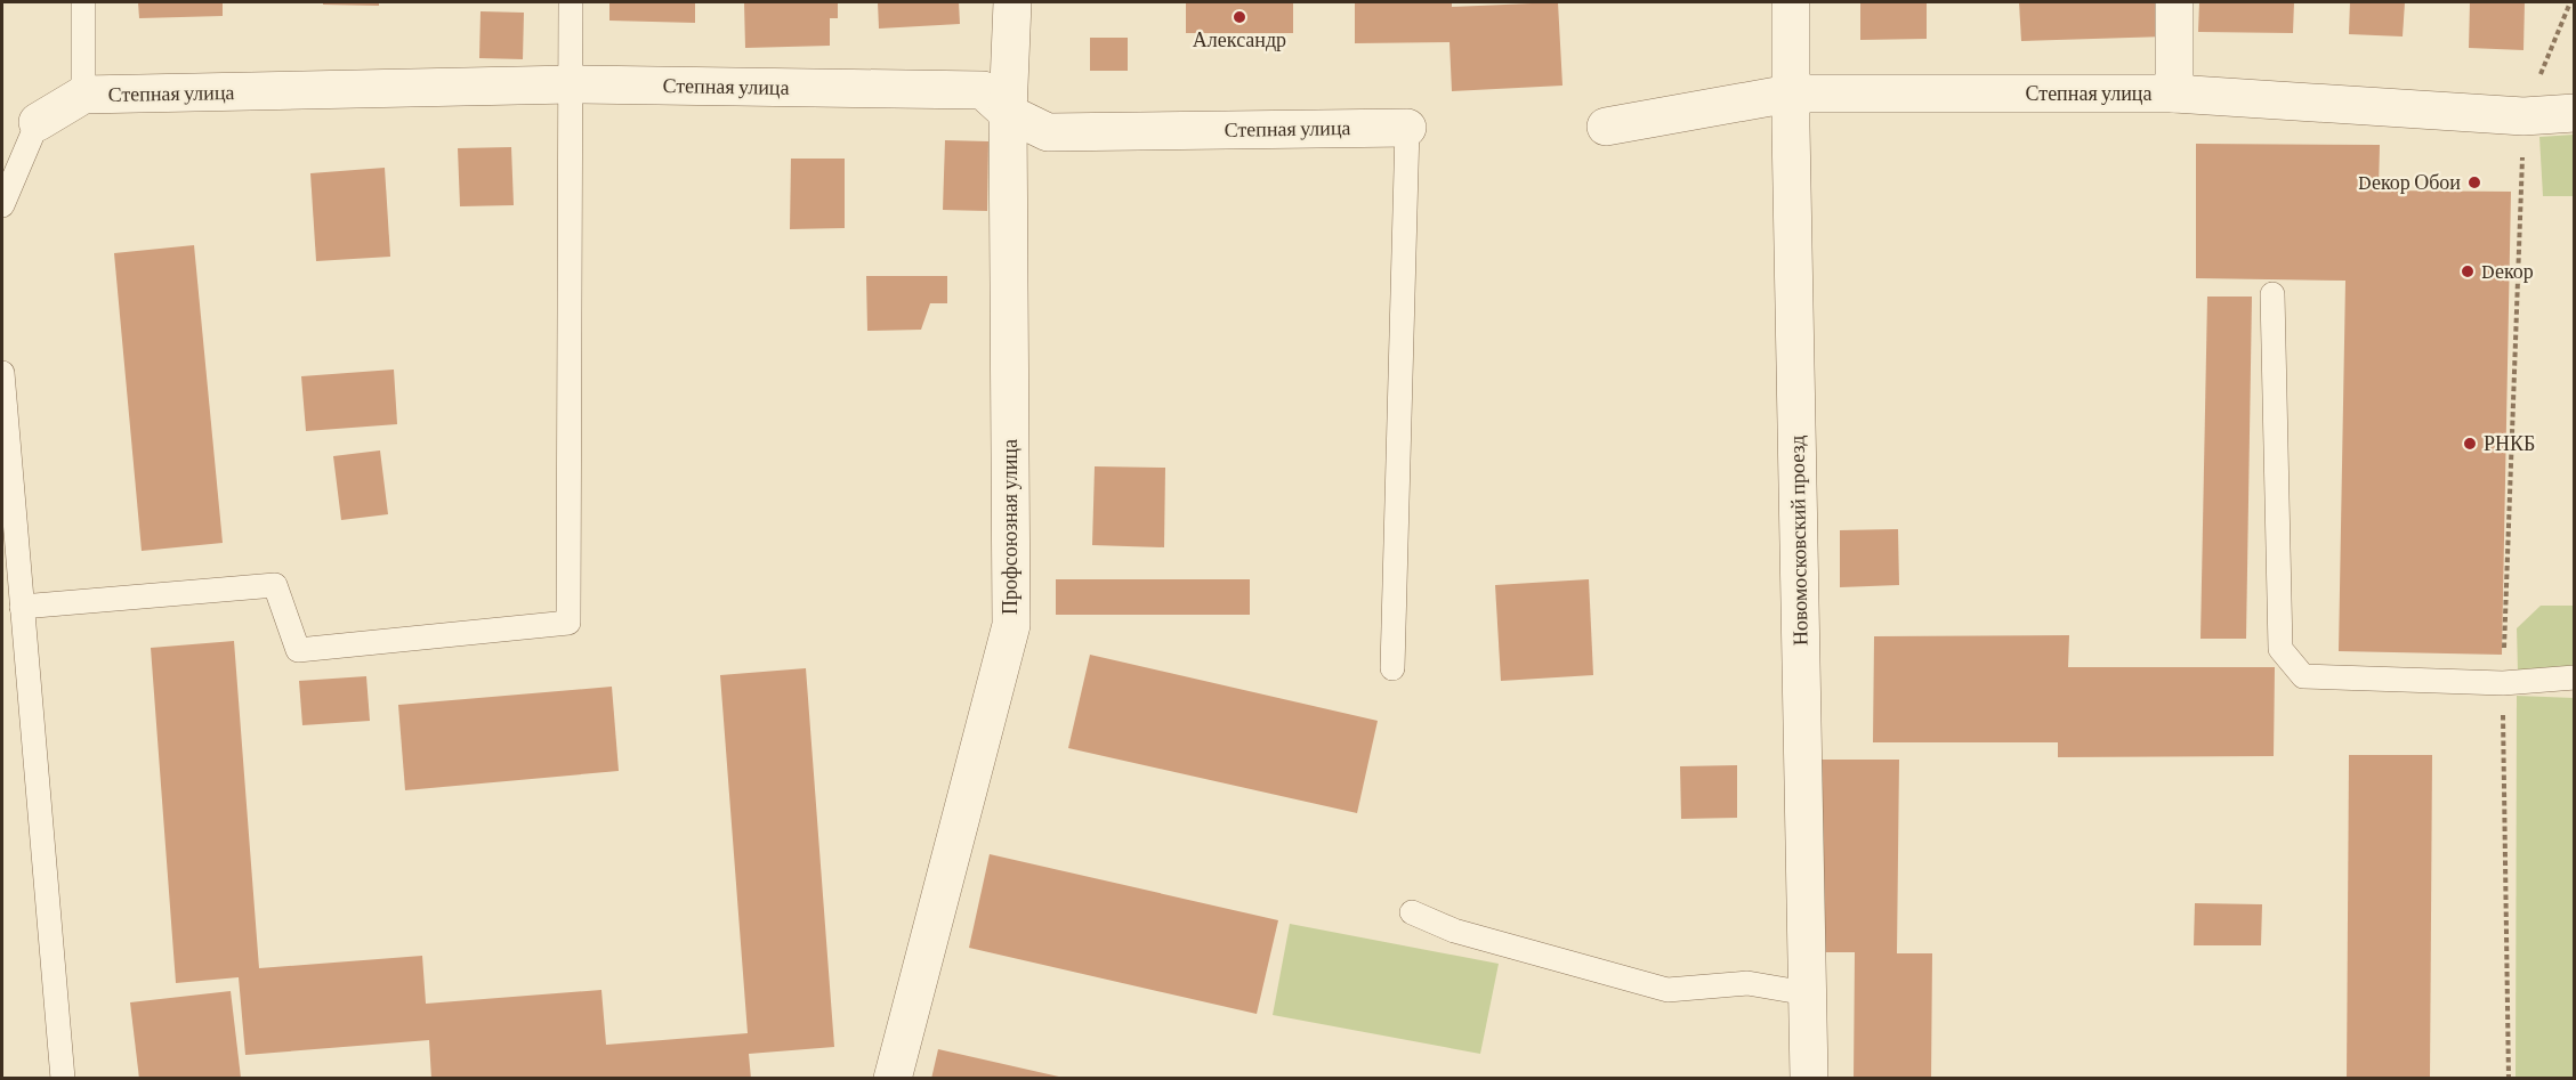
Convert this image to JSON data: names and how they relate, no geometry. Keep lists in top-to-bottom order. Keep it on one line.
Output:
{"streets":{"street":["Степная улица","Профсоюзная улица","Новомосковский проезд"]},"crossings":[["Степная улица","Профсоюзная улица"],["Степная улица","Новомосковский проезд"]],"places":["Александр","Dекор Обои","Dекор","РНКБ"]}
